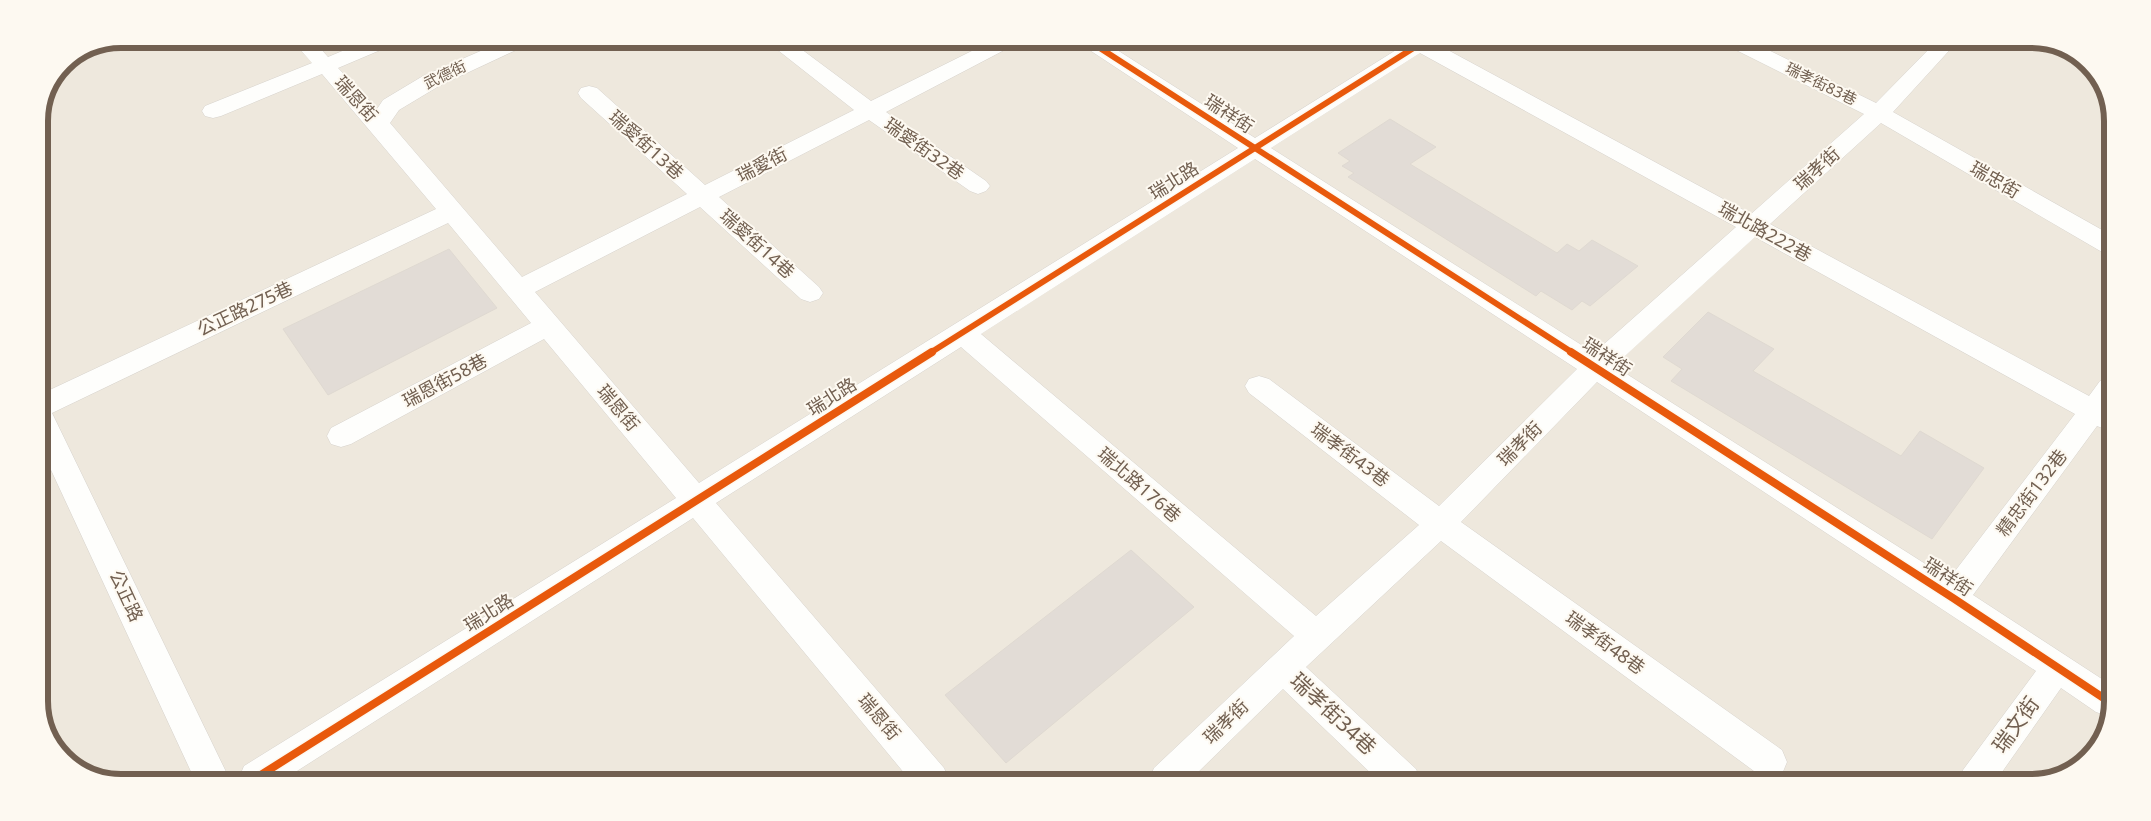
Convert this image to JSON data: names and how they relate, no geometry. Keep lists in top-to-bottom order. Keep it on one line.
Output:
{"streets":{"street":["武德街","瑞孝街83巷","瑞恩街","瑞祥街","瑞愛街13巷","瑞愛街32巷","瑞愛街","瑞孝街","瑞忠街","瑞北路","瑞北路222巷","瑞愛街14巷","公正路275巷","瑞恩街58巷","瑞孝街43巷","瑞北路176巷","精忠街132巷","公正路","瑞孝街48巷","瑞孝街34巷","瑞文街"]},"crossings":[["武德街","瑞恩街"],["瑞孝街83巷","瑞孝街"],["瑞孝街83巷","瑞忠街"],["瑞恩街","瑞愛街"],["瑞恩街","瑞北路"],["瑞恩街","公正路275巷"],["瑞恩街","瑞恩街58巷"],["瑞祥街","瑞孝街"],["瑞祥街","瑞北路"],["瑞祥街","精忠街132巷"],["瑞祥街","瑞文街"],["瑞愛街13巷","瑞愛街"],["瑞愛街13巷","瑞愛街14巷"],["瑞愛街32巷","瑞愛街"],["瑞愛街","瑞愛街14巷"],["瑞孝街","瑞忠街"],["瑞孝街","瑞北路222巷"],["瑞孝街","瑞孝街43巷"],["瑞孝街","瑞北路176巷"],["瑞孝街","瑞孝街48巷"],["瑞孝街","瑞孝街34巷"],["瑞北路","瑞北路176巷"],["瑞孝街43巷","瑞孝街48巷"]]}
